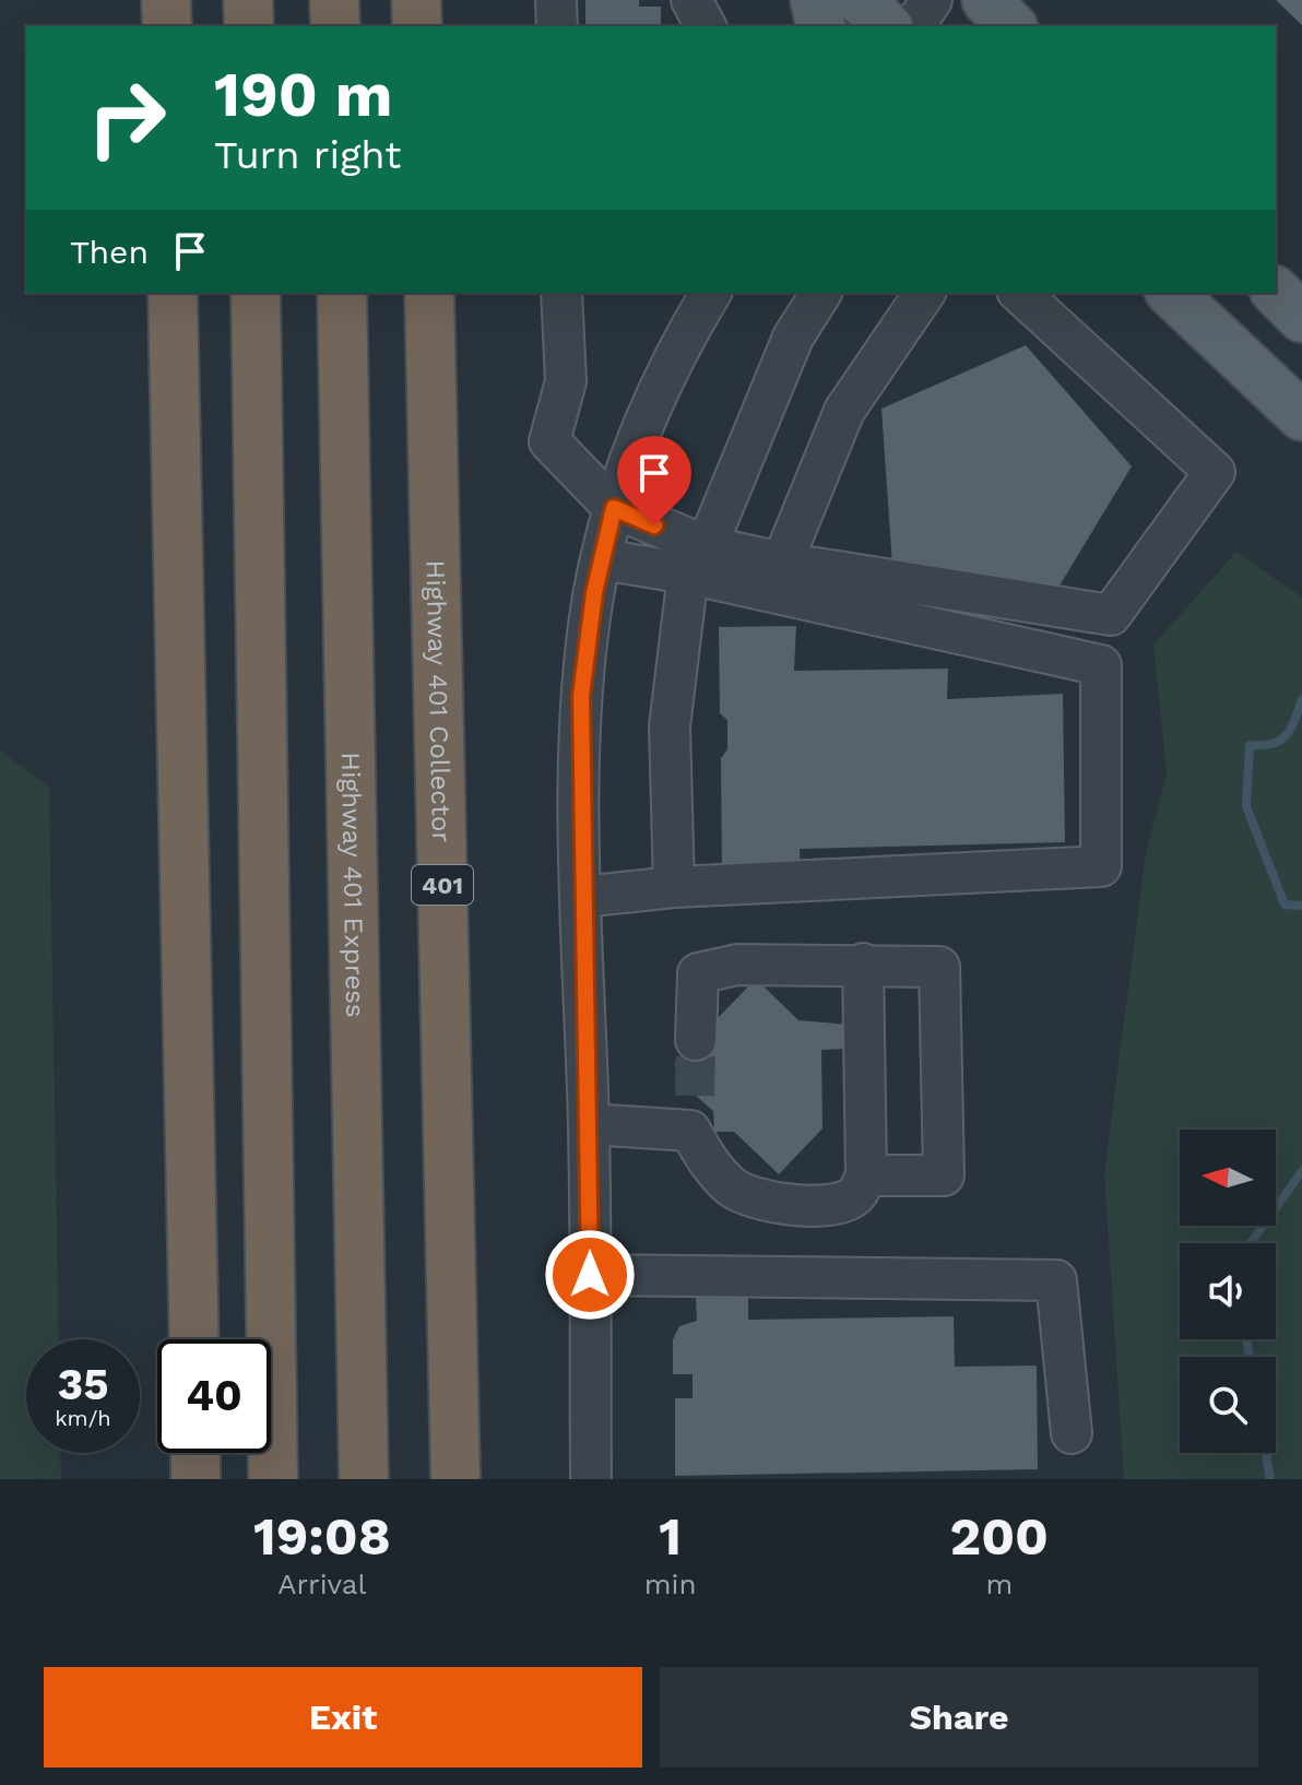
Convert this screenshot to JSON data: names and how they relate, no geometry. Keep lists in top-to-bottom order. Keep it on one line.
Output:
{"streets":{"highway":["Highway 401 Collector","Highway 401 Express","401"]},"north":"left","page":{"turn":["190 m","Turn right"],"then":"Then","speed":"35 km/h","limit":"40","eta":["19:08","Arrival","1","min","200","m"],"buttons":["Exit","Share"]}}
